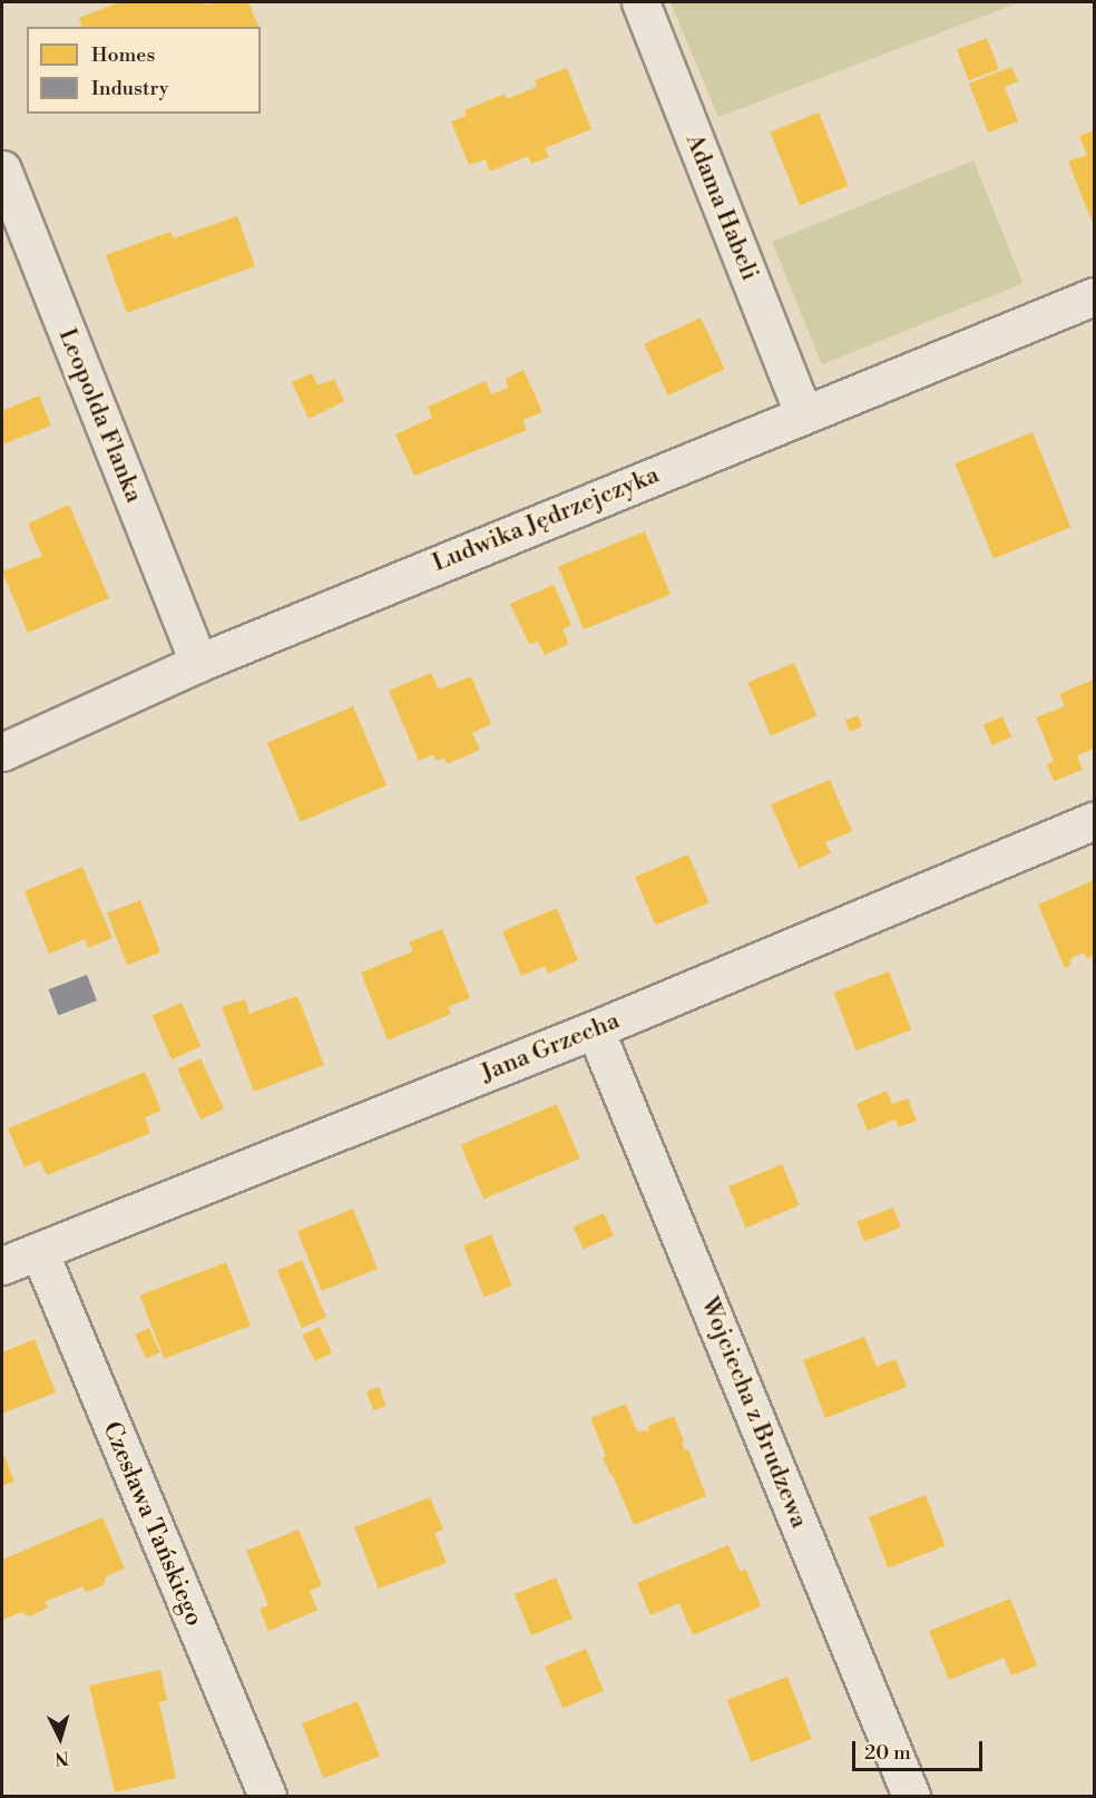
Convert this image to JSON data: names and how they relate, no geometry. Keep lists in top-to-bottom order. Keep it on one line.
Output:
{"streets":{"street":["Adama Habeli","Leopolda Flanka","Ludwika Jędrzejczyka","Jana Grzecha","Wojciecha z Brudzewa","Czesława Tańskiego"]},"crossings":[["Adama Habeli","Ludwika Jędrzejczyka"],["Leopolda Flanka","Ludwika Jędrzejczyka"],["Jana Grzecha","Wojciecha z Brudzewa"],["Jana Grzecha","Czesława Tańskiego"]],"legend":["Homes","Industry"],"scale_bar":"20 m","north":"bottom"}
